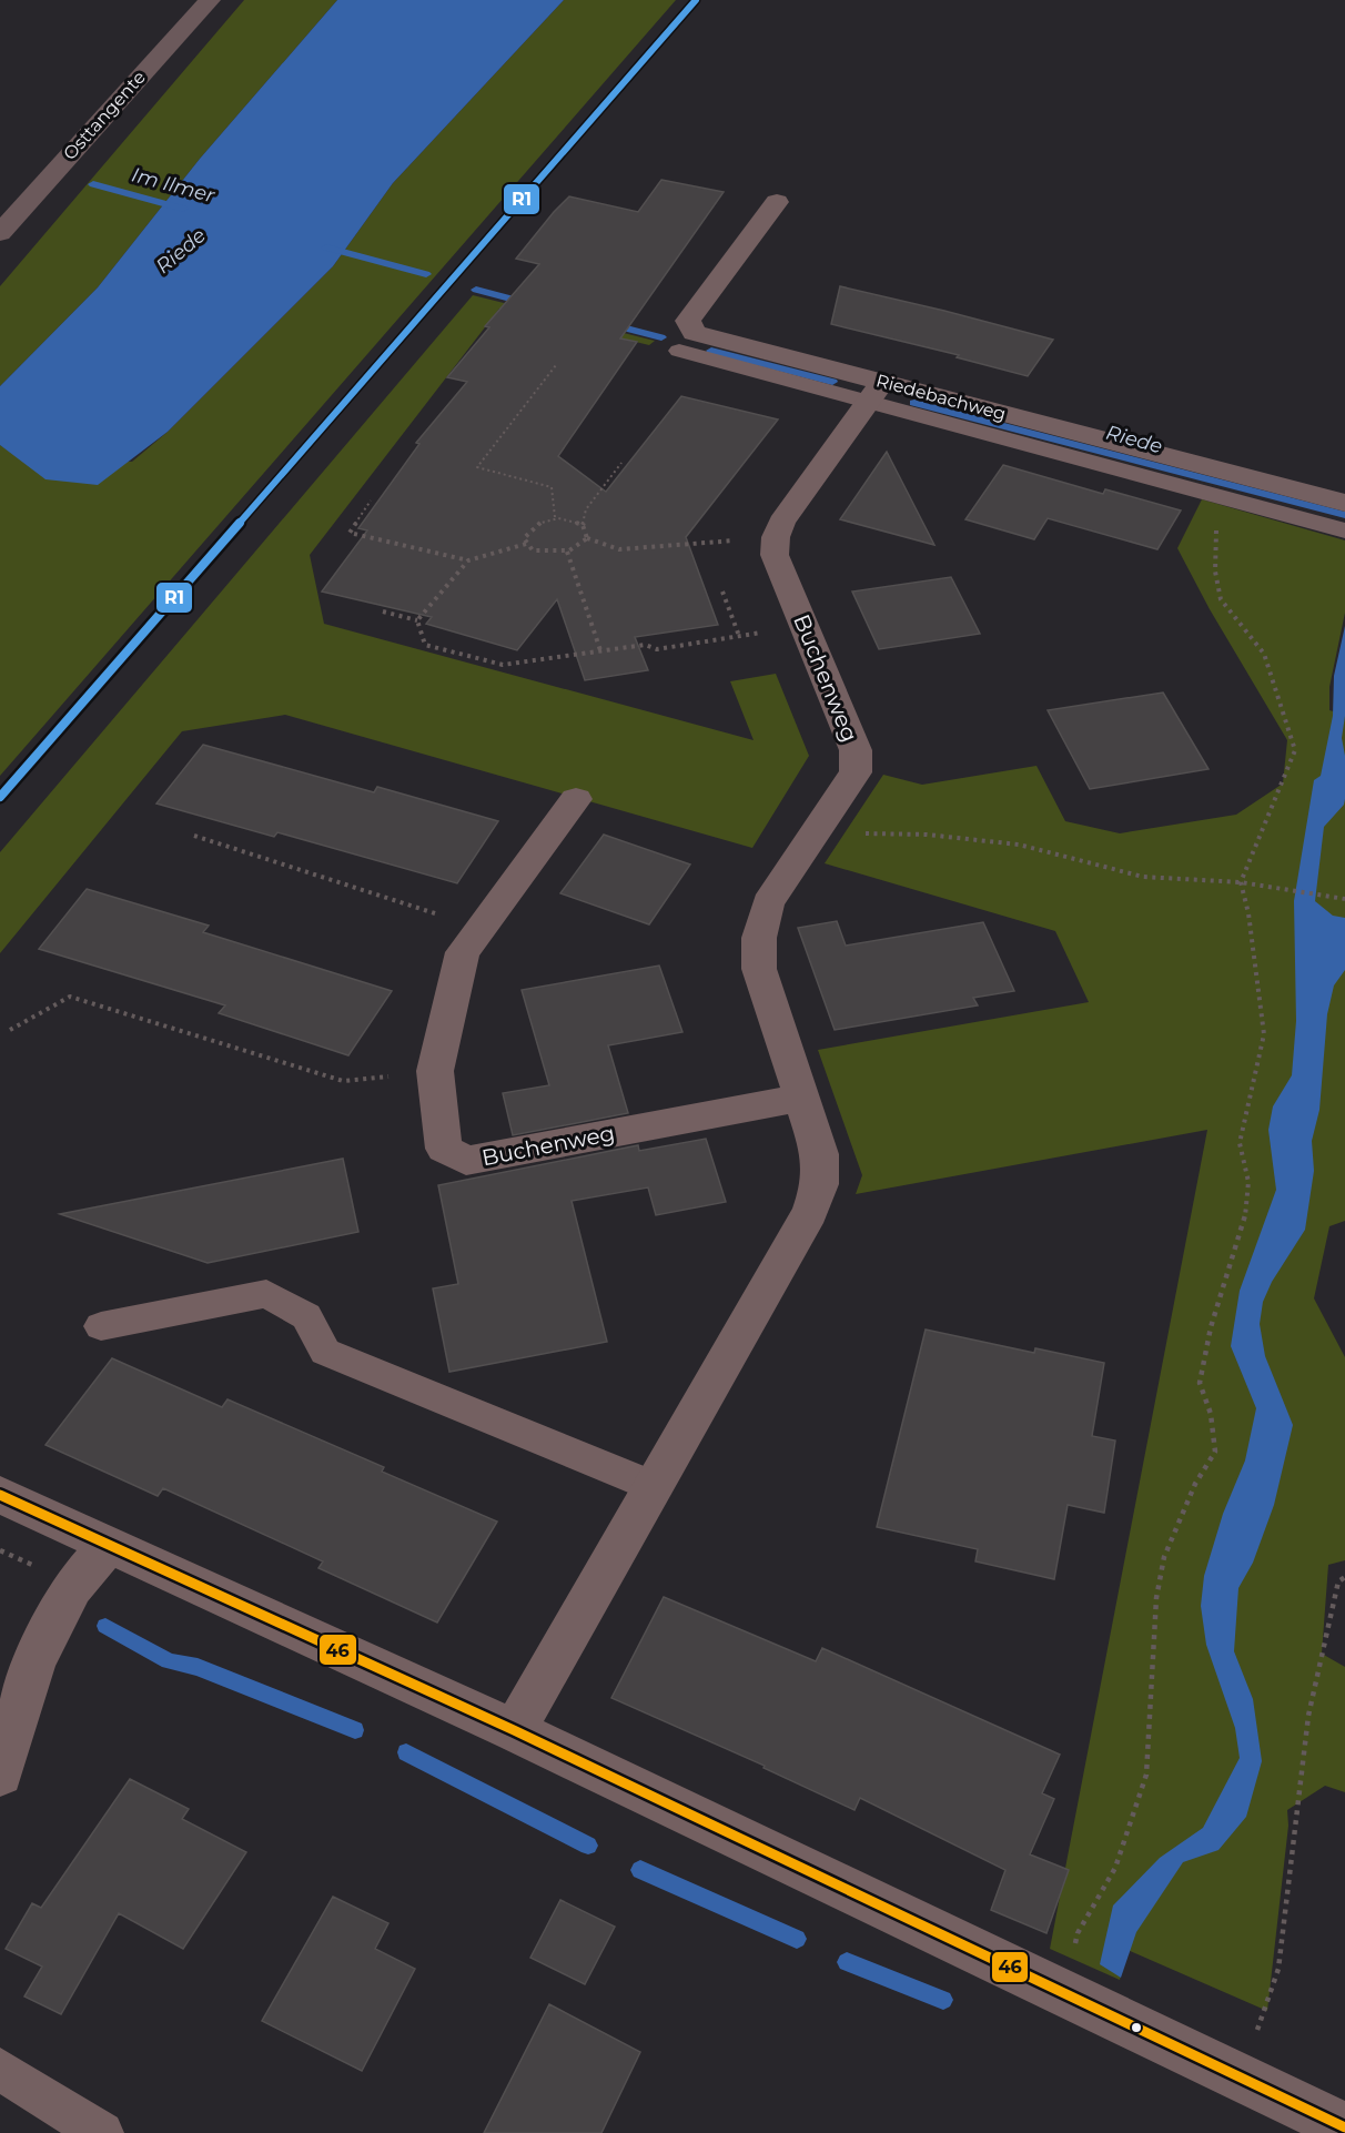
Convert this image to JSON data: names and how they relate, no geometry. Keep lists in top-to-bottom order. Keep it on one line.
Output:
{"streets":{"main road":["Osttangente"],"street":["Riedebachweg","Buchenweg"]},"water":["Im Ilmer","Riede"],"lines":["transit line R1","transit line 46"]}
